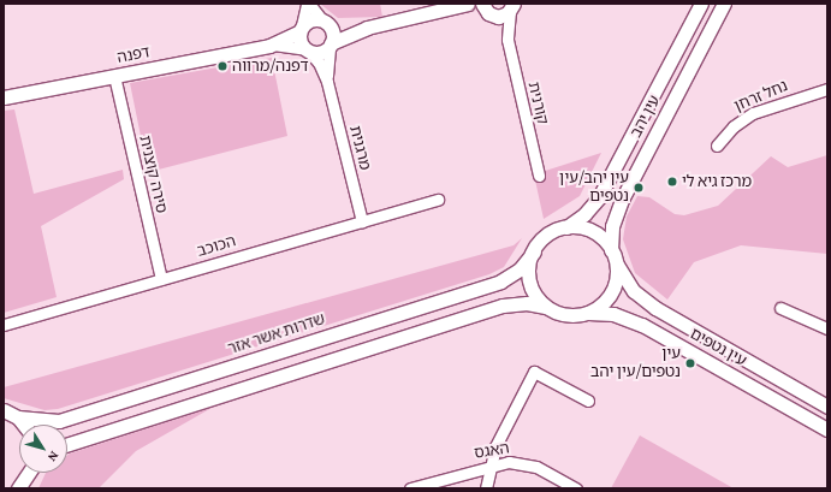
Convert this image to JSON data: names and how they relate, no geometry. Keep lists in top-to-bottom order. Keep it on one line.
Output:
{"streets":{"street":["דפנה","נחל זרחן","קורנית","עין יהב","מרגנית","סירה קוצנית","הכוכב","שדרות אשר אזר","עין נטפים","האגס"]},"crossings":[["דפנה","מרגנית"],["דפנה","סירה קוצנית"],["עין יהב","שדרות אשר אזר"],["עין יהב","עין נטפים"],["מרגנית","הכוכב"],["סירה קוצנית","הכוכב"],["שדרות אשר אזר","עין נטפים"]],"places":["דפנה/מרווה","מרכז גיא לי","עין יהב/עין נטפים","עין נטפים/עין יהב"],"north":"bottom right"}
